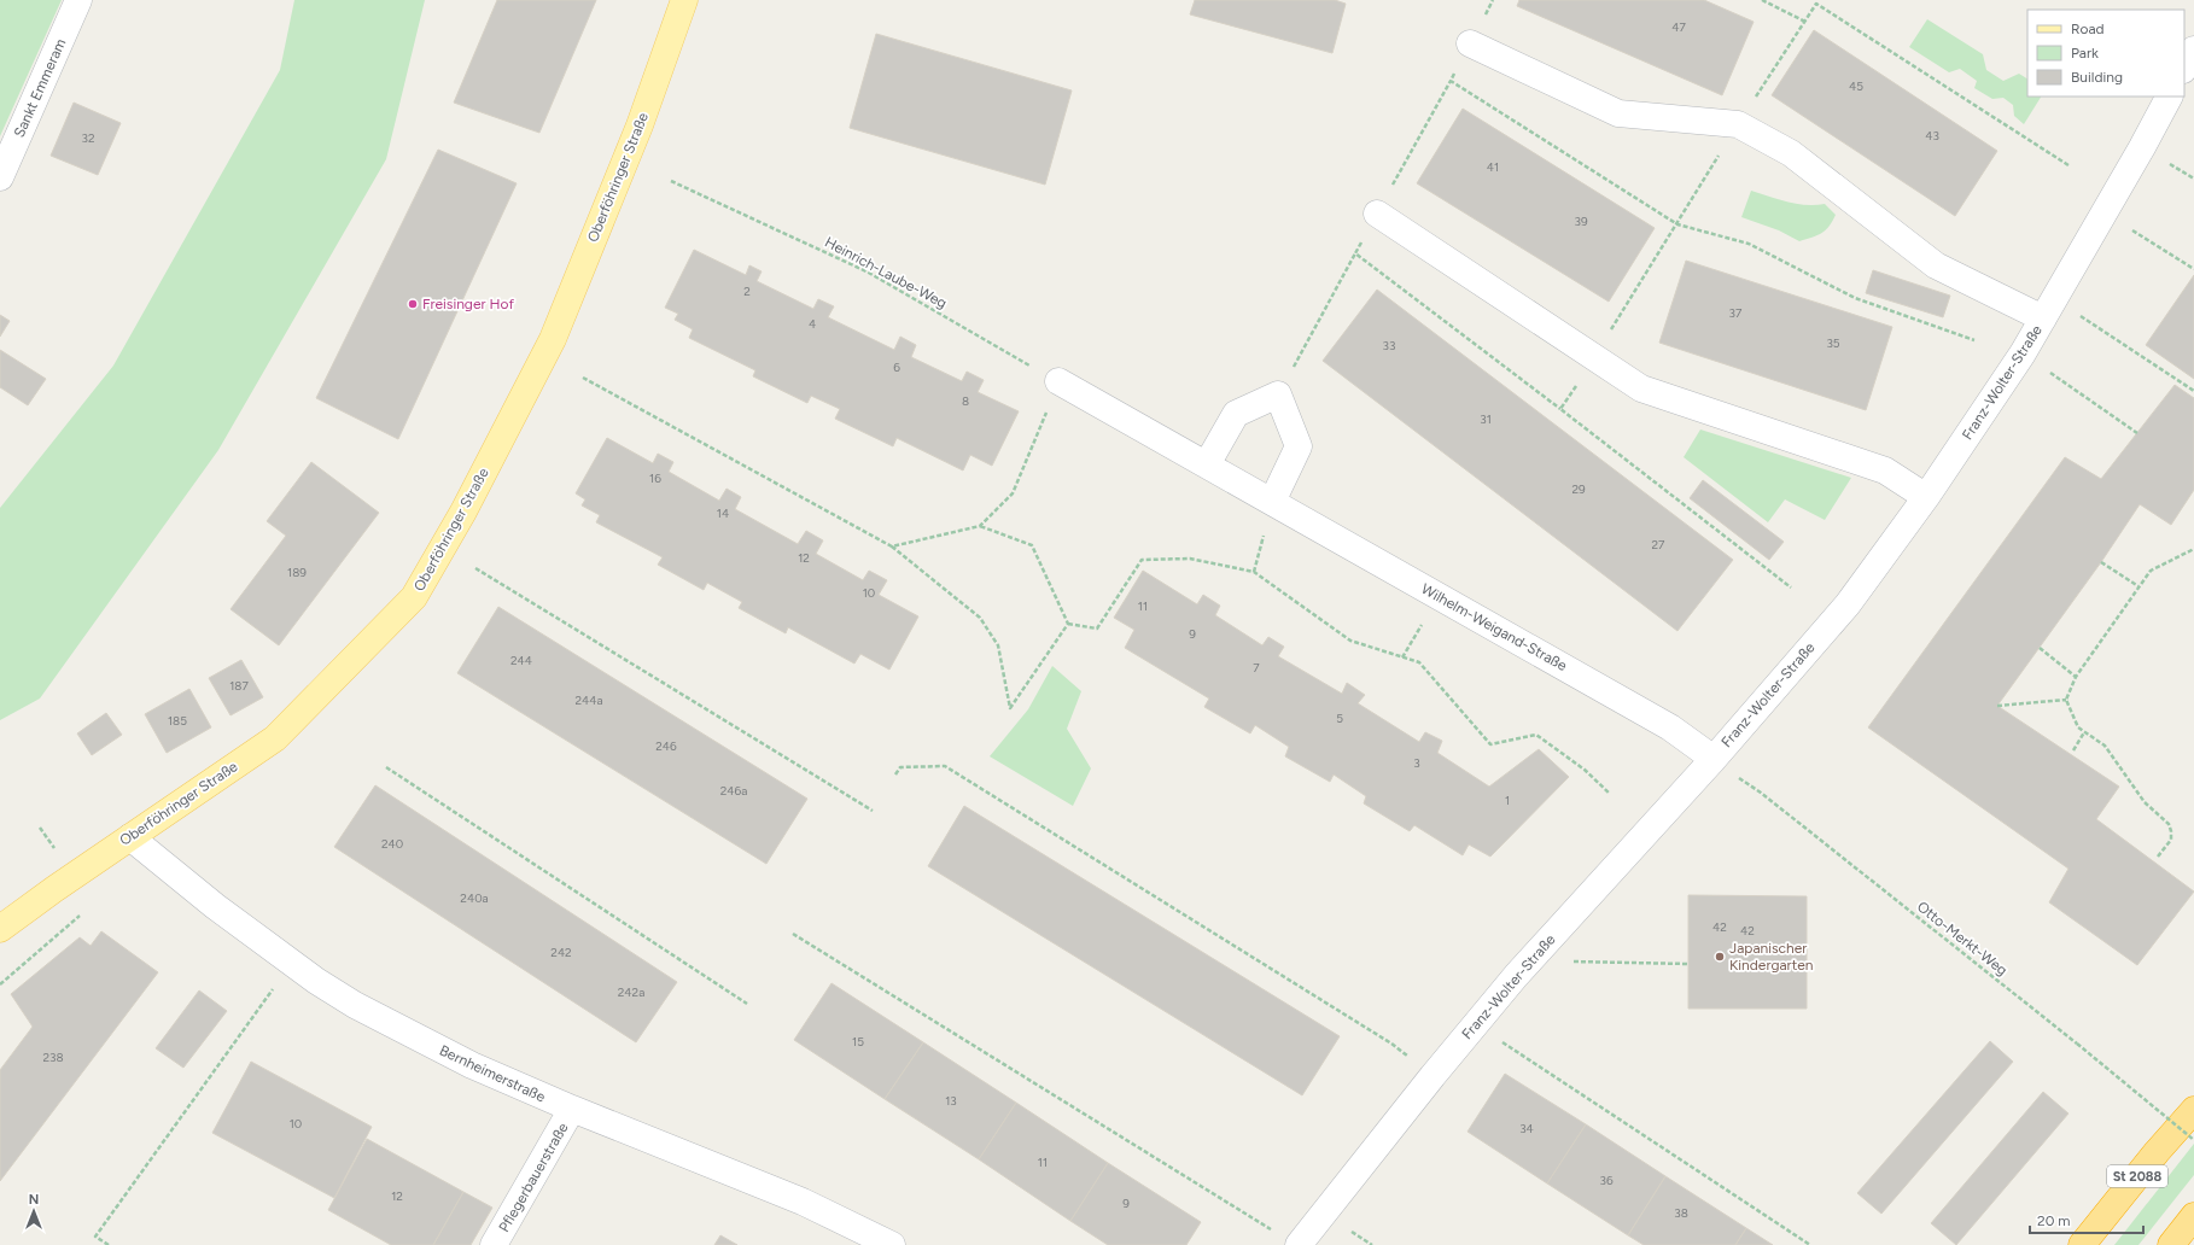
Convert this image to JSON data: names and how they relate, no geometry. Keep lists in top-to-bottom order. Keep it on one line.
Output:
{"streets":{"highway":["St 2088"],"main road":["Oberföhringer Straße"],"street":["Sankt Emmeram","Franz-Wolter-Straße","Wilhelm-Weigand-Straße","Bernheimerstraße","Pflegerbauerstraße"],"path":["Heinrich-Laube-Weg","Otto-Merkt-Weg"]},"crossings":[["Oberföhringer Straße","Bernheimerstraße"],["Heinrich-Laube-Weg","Wilhelm-Weigand-Straße"],["Franz-Wolter-Straße","Wilhelm-Weigand-Straße"],["Franz-Wolter-Straße","Otto-Merkt-Weg"],["Wilhelm-Weigand-Straße","Otto-Merkt-Weg"],["Bernheimerstraße","Pflegerbauerstraße"]],"places":["Freisinger Hof","Japanischer Kindergarten"],"house_numbers":["47","45","43","32","41","39","2","37","4","35","33","6","8","31","16","29","14","27","12","189","10","11","9","244","7","187","244a","5","185","246","3","246a","1","240","240a","42","42","242","242a","15","238","13","10","34","11","36","12","9","38"],"legend":["Road","Park","Building"],"scale_bar":"20 m","north":"top"}
